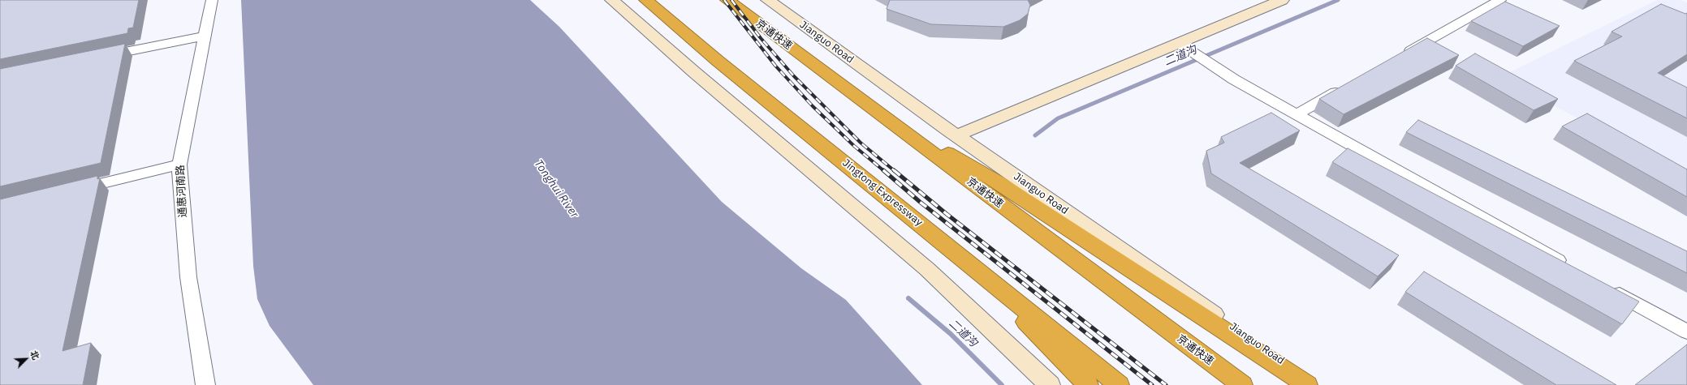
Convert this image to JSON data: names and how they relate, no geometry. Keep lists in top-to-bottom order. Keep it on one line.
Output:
{"streets":{"highway":["京通快速","Jingtong Expressway"],"main road":["Jianguo Road"],"street":["通惠河南路"]},"water":["二道沟","Tonghui River"],"north":"top right"}
